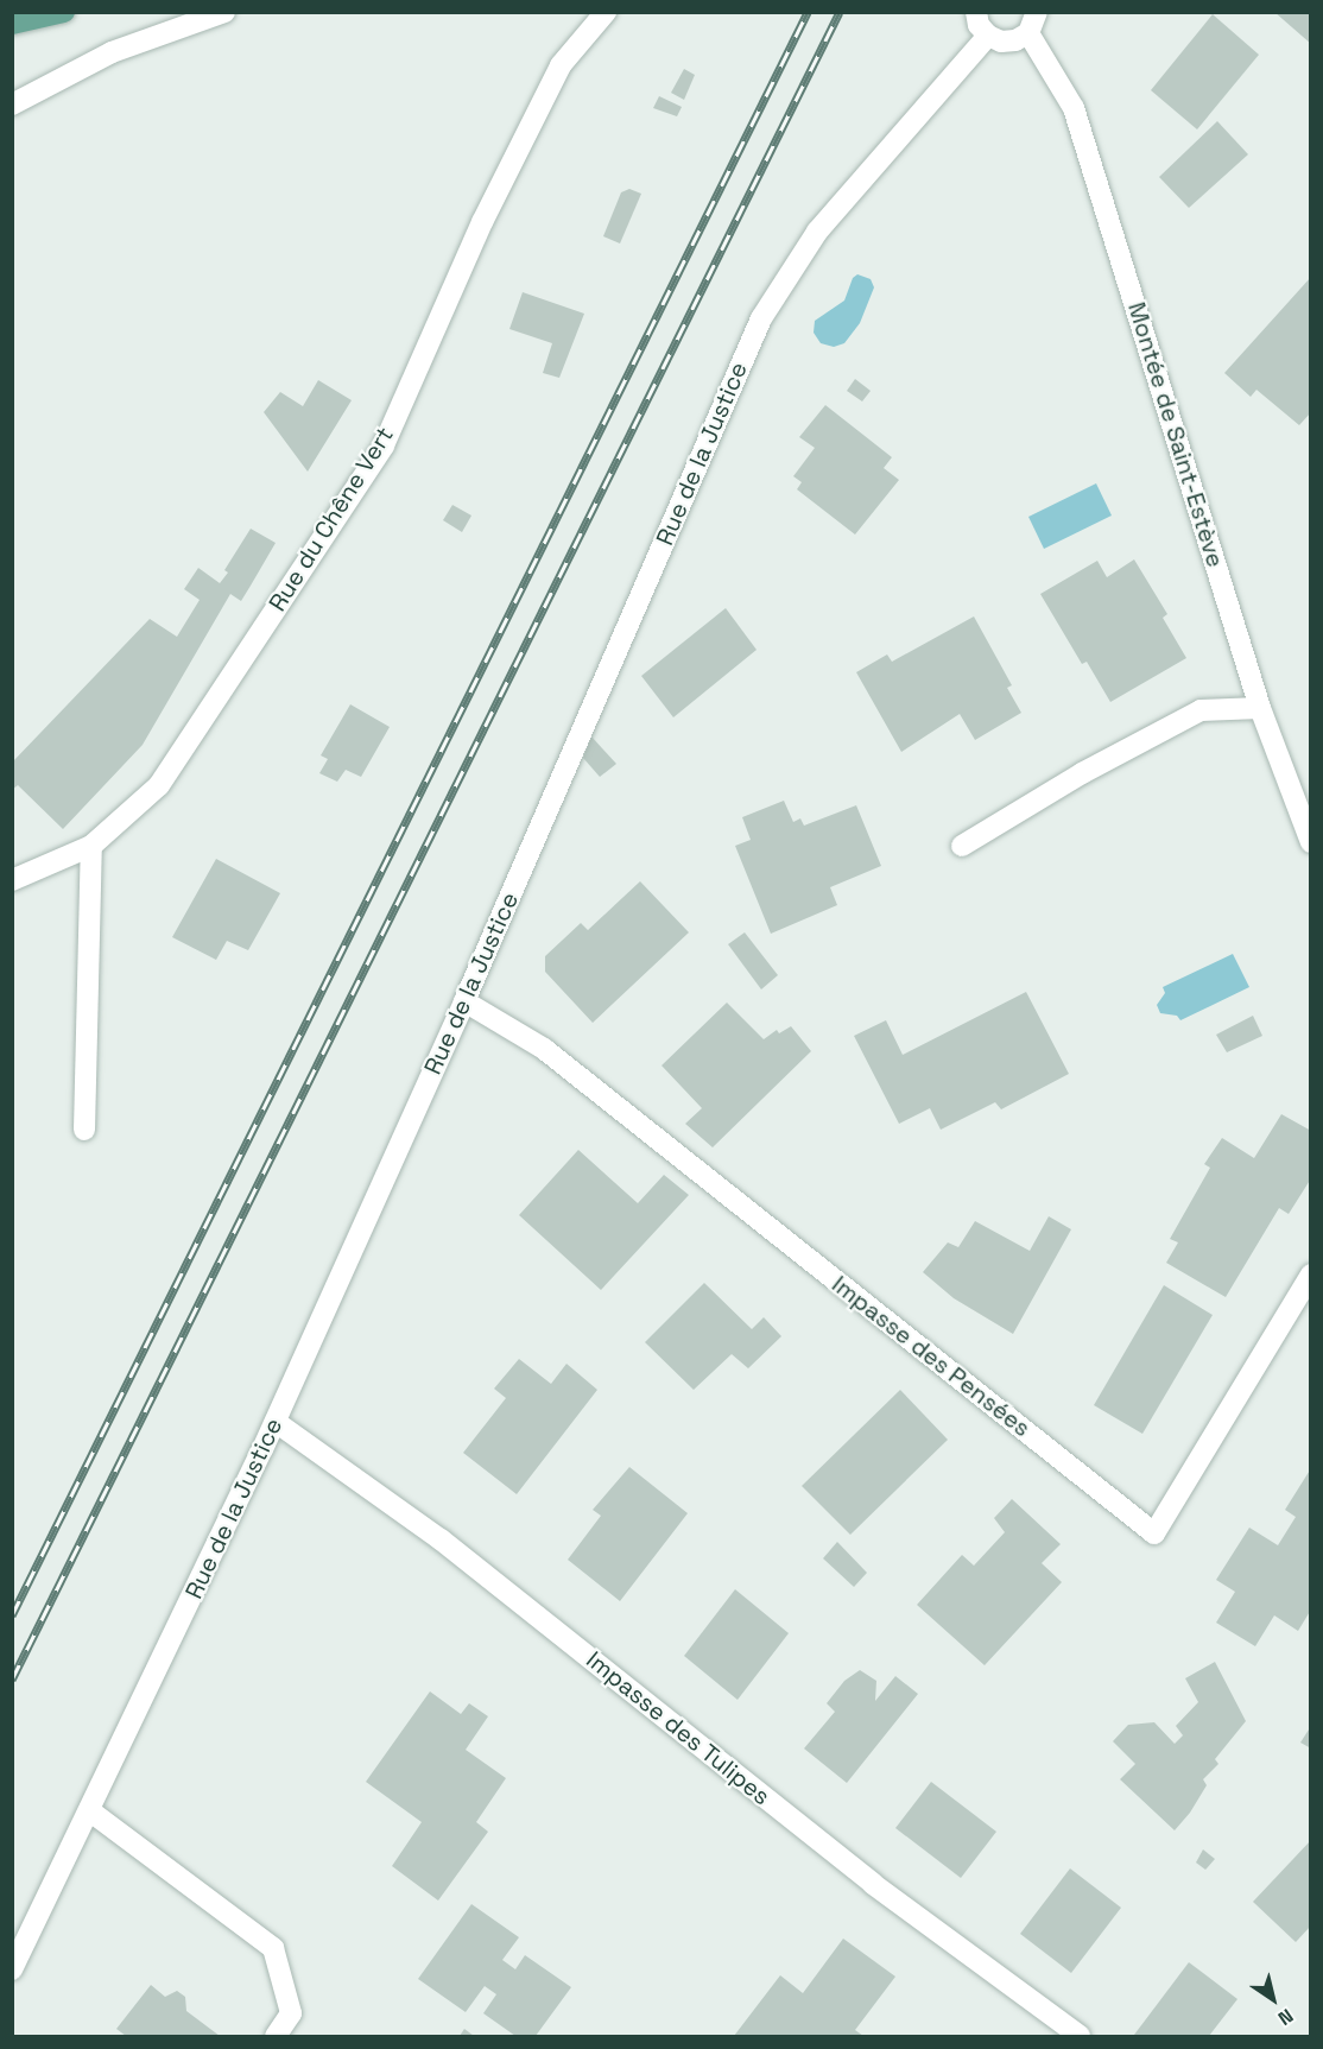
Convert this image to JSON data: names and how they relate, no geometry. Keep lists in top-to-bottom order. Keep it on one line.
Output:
{"streets":{"street":["Montée de Saint-Estève","Rue de la Justice","Rue du Chêne Vert","Impasse des Pensées","Impasse des Tulipes"]},"crossings":[["Rue de la Justice","Impasse des Pensées"],["Rue de la Justice","Impasse des Tulipes"]],"north":"bottom right"}
